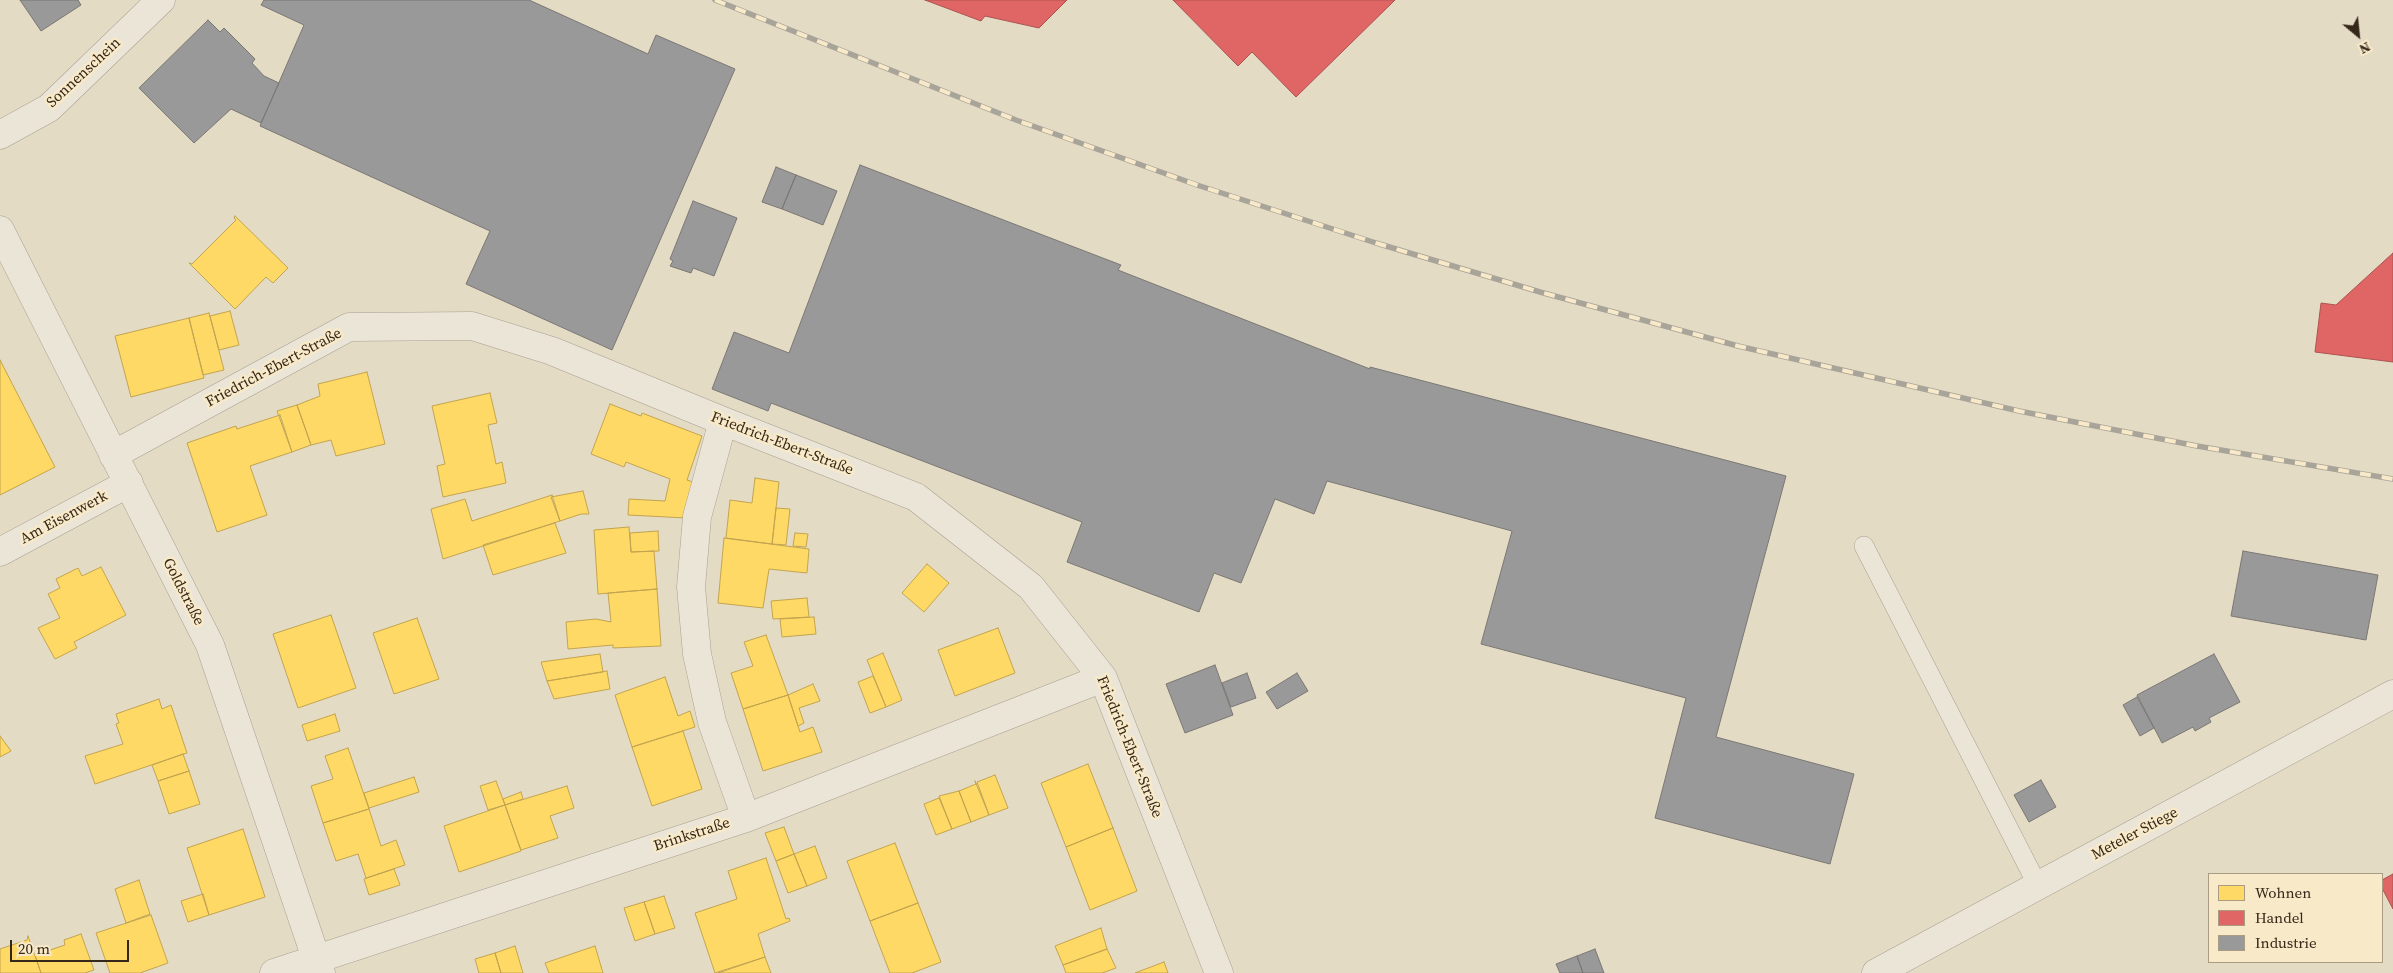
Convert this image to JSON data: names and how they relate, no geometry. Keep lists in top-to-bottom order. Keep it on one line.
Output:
{"streets":{"street":["Sonnenschein","Friedrich-Ebert-Straße","Am Eisenwerk","Goldstraße","Meteler Stiege","Brinkstraße"]},"crossings":[["Friedrich-Ebert-Straße","Goldstraße"],["Friedrich-Ebert-Straße","Brinkstraße"],["Am Eisenwerk","Goldstraße"],["Goldstraße","Brinkstraße"]],"legend":["Wohnen","Handel","Industrie"],"scale_bar":"20 m","north":"bottom right"}
